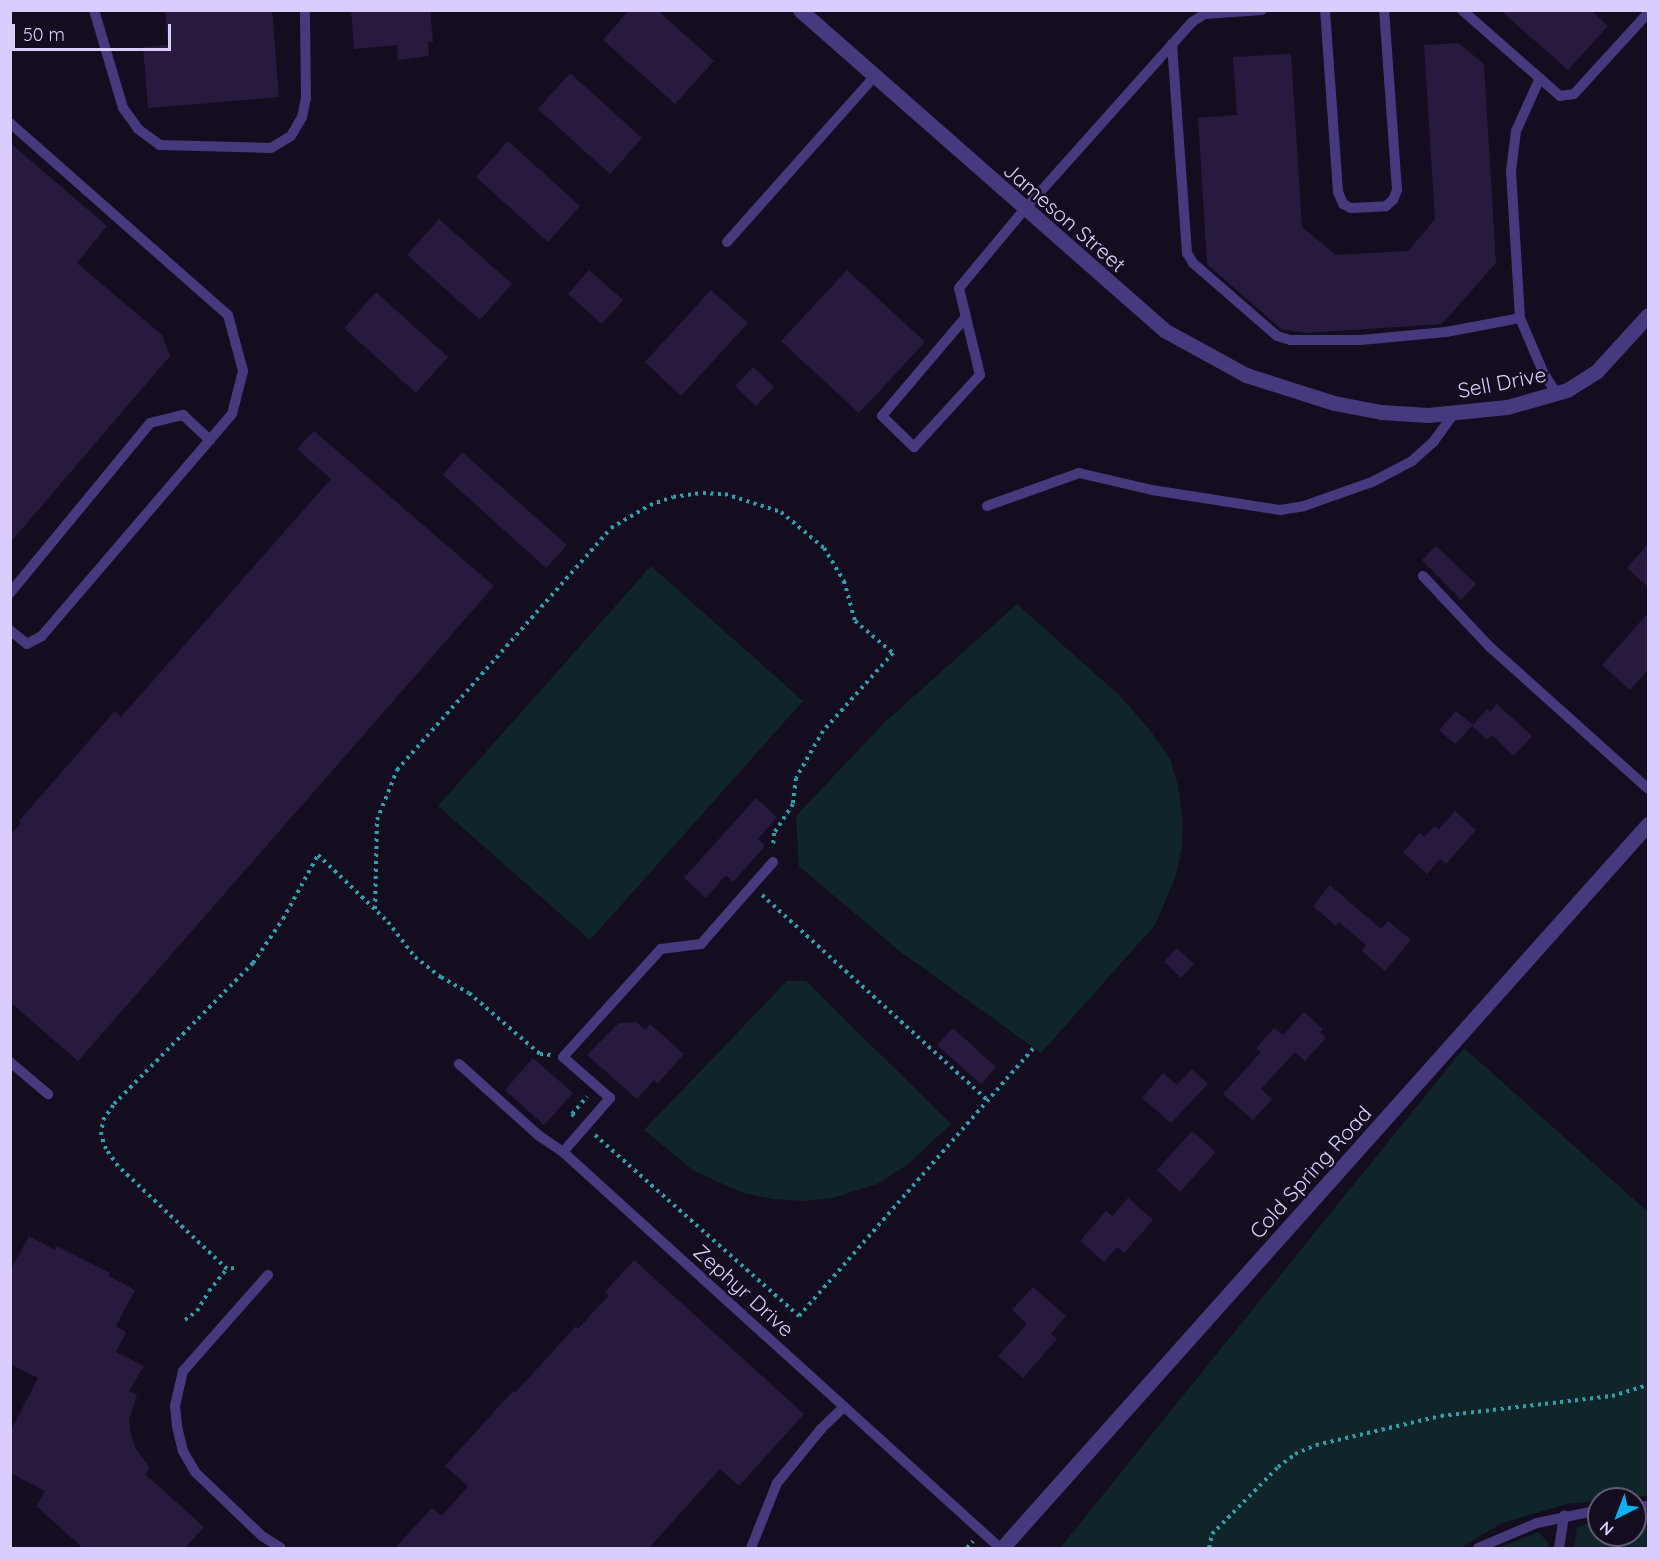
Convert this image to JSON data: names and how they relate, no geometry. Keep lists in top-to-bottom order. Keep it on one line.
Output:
{"streets":{"street":["Jameson Street","Sell Drive","Cold Spring Road"],"lane":["Zephyr Drive"]},"crossings":[["Jameson Street","Sell Drive"],["Cold Spring Road","Zephyr Drive"]],"scale_bar":"50 m","north":"bottom left"}
